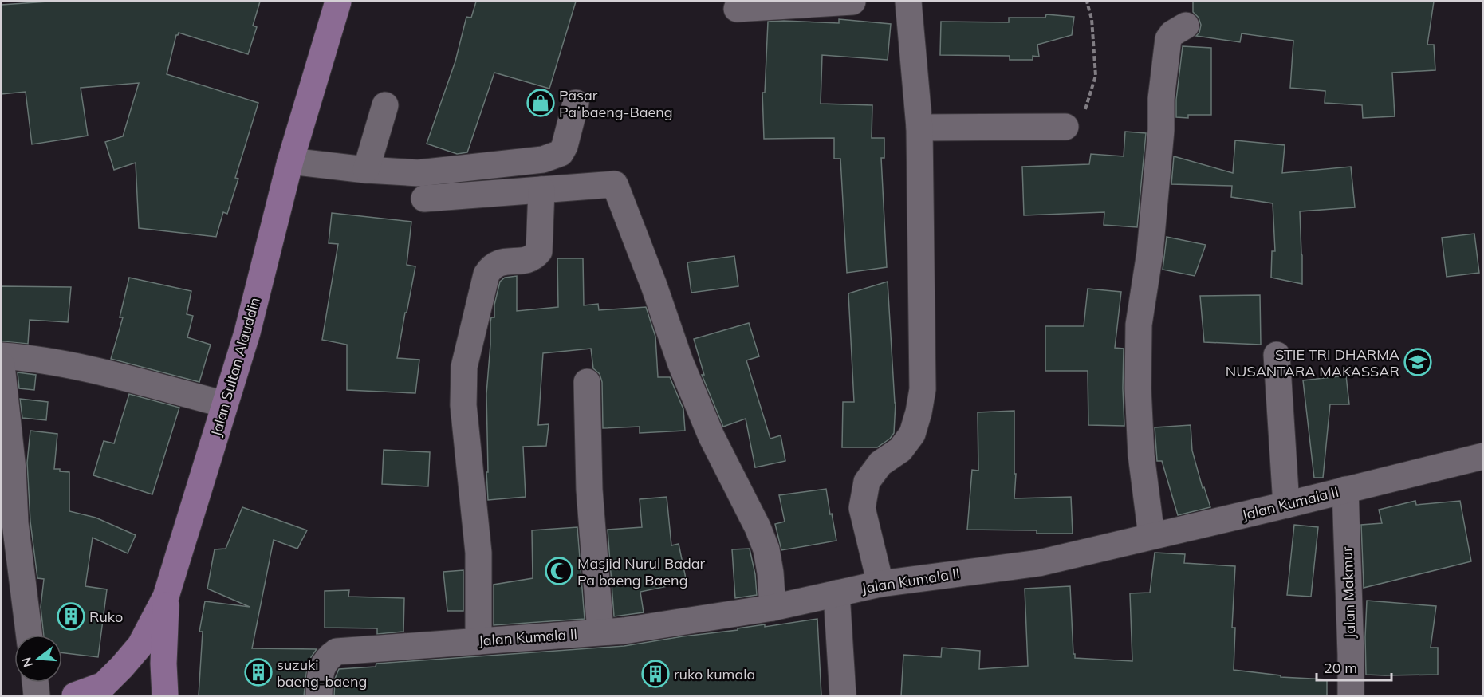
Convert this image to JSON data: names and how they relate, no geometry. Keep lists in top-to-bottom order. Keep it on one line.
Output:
{"streets":{"main road":["Jalan Sultan Alauddin"],"street":["Jalan Kumala II","Jalan Makmur"]},"crossings":[["Jalan Kumala II","Jalan Makmur"]],"places":{"shop":["Pasar Paʼbaeng-Baeng"],"school or university":["STIE TRI DHARMA NUSANTARA MAKASSAR"],"mosque":["Masjid Nurul Badar Pa baeng Baeng"],"building":["Ruko","suzuki baeng-baeng","ruko kumala"]},"scale_bar":"20 m","north":"left"}
